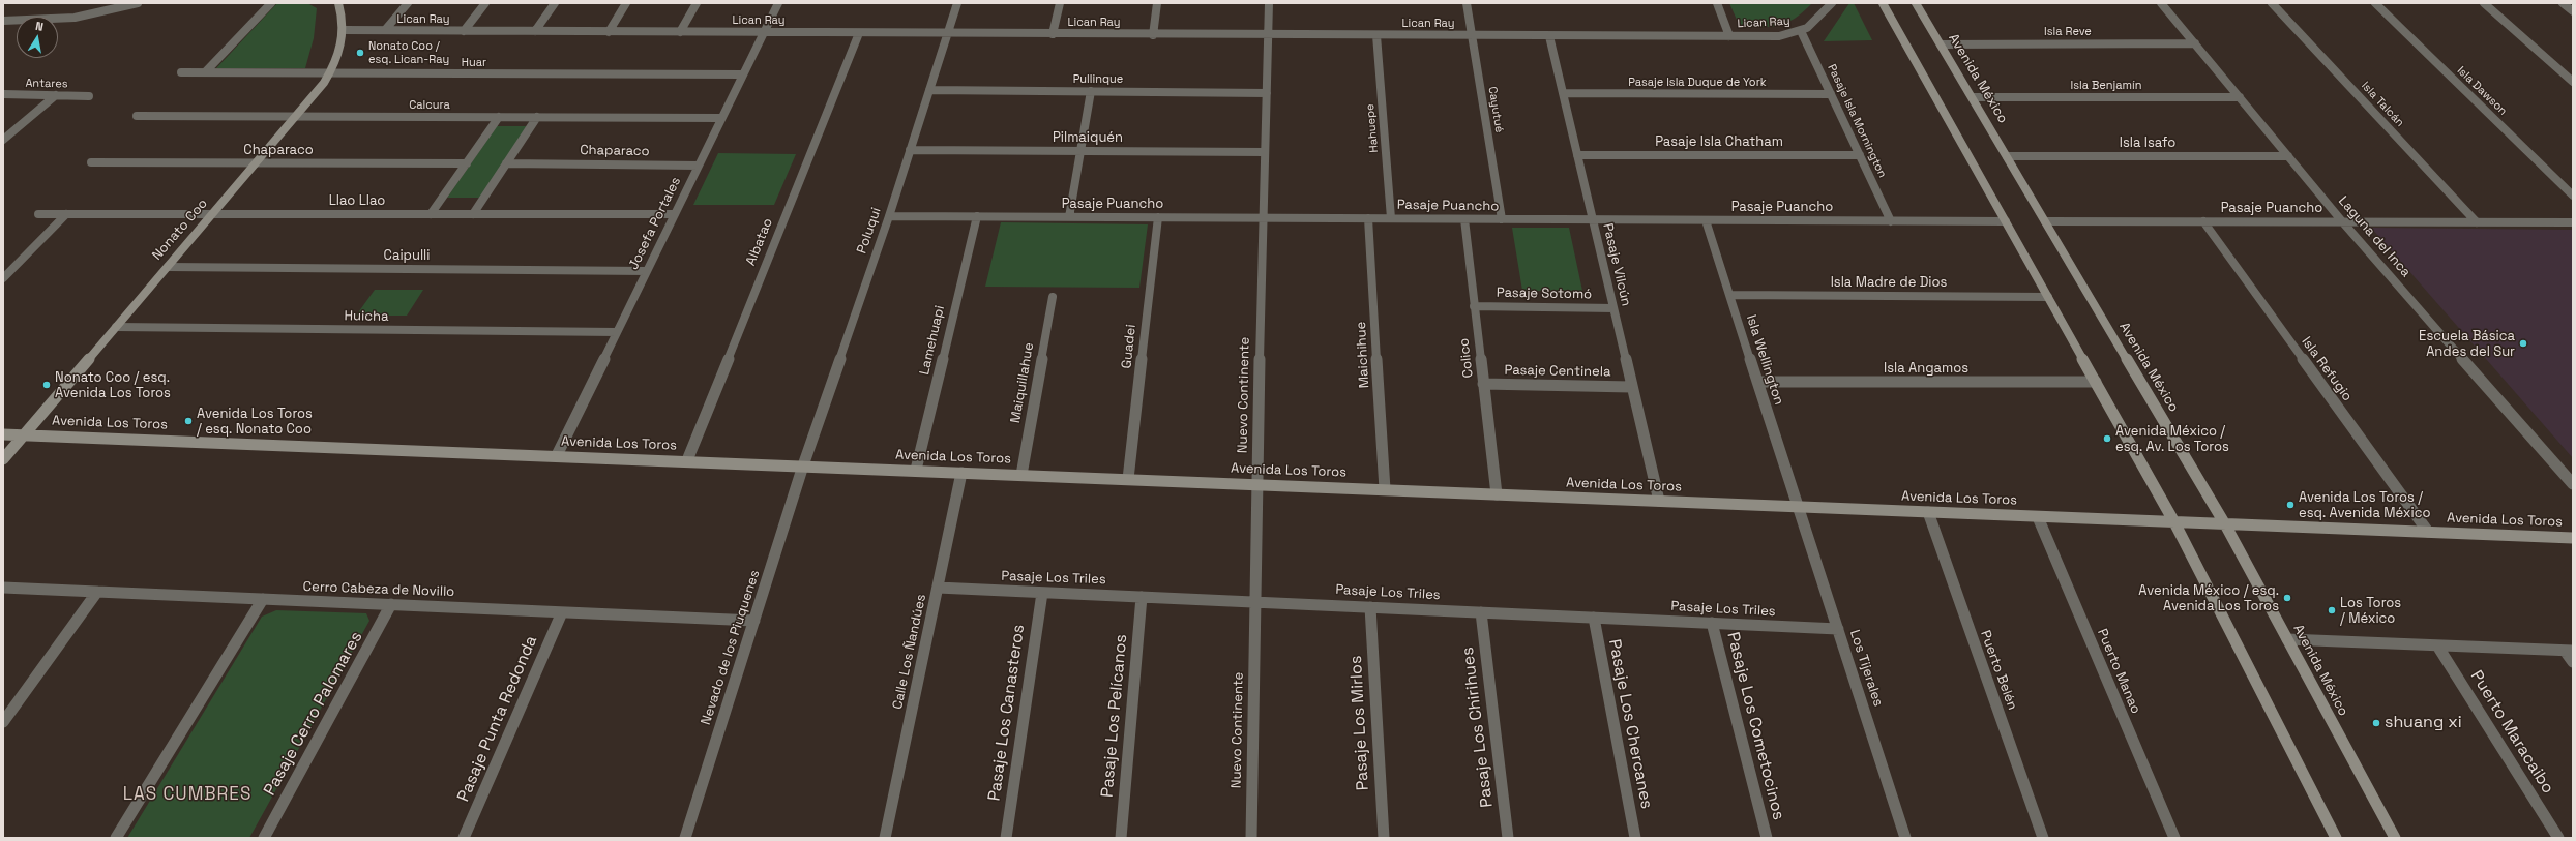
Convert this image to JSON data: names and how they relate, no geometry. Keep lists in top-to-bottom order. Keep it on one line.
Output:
{"streets":{"main road":["Avenida México","Nonato Coo","Avenida Los Toros"],"street":["Lican Ray","Isla Reve","Huar","Pullinque","Pasaje Isla Duque de York","Antares","Isla Benjamín","Isla Dawson","Isla Talcán","Calcura","Cayutué","Pasaje Isla Mornington","Hahuepe","Pilmaiquén","Pasaje Isla Chatham","Isla Isafo","Chaparaco","Llao Llao","Pasaje Puancho","Josefa Portales","Poluqui","Laguna del Inca","Albatao","Caipulli","Pasaje Vilcún","Isla Madre de Dios","Pasaje Sotomó","Huicha","Lamehuapi","Guadei","Maichihue","Colico","Isla Wellington","Isla Angamos","Isla Refugio","Pasaje Centinela","Maiquillahue","Nuevo Continente","Pasaje Los Triles","Cerro Cabeza de Novillo","Nevado de los Piuquenes","Calle Los Ñandúes","Los Tijerales","Puerto Belén","Puerto Manao","Pasaje Los Canasteros","Pasaje Cerro Palomares","Pasaje Los Pelícanos","Pasaje Punta Redonda","Pasaje Los Mirlos","Pasaje Los Chercanes","Pasaje Los Cometocinos","Pasaje Los Chirihues","Puerto Maracaibo"]},"crossings":[["Lican Ray","Cayutué"],["Lican Ray","Pasaje Isla Mornington"],["Lican Ray","Hahuepe"],["Lican Ray","Josefa Portales"],["Lican Ray","Nonato Coo"],["Lican Ray","Poluqui"],["Lican Ray","Albatao"],["Lican Ray","Pasaje Vilcún"],["Lican Ray","Nuevo Continente"],["Isla Reve","Avenida México"],["Isla Reve","Laguna del Inca"],["Huar","Josefa Portales"],["Huar","Nonato Coo"],["Avenida México","Isla Benjamín"],["Avenida México","Isla Isafo"],["Avenida México","Pasaje Puancho"],["Avenida México","Avenida Los Toros"],["Pullinque","Poluqui"],["Pullinque","Nuevo Continente"],["Pasaje Isla Duque de York","Pasaje Isla Mornington"],["Pasaje Isla Duque de York","Pasaje Vilcún"],["Isla Benjamín","Laguna del Inca"],["Isla Talcán","Pasaje Puancho"],["Calcura","Josefa Portales"],["Calcura","Nonato Coo"],["Cayutué","Pasaje Puancho"],["Pasaje Isla Mornington","Pasaje Isla Chatham"],["Pasaje Isla Mornington","Pasaje Puancho"],["Hahuepe","Pasaje Puancho"],["Pilmaiquén","Poluqui"],["Pilmaiquén","Nuevo Continente"],["Pasaje Isla Chatham","Pasaje Vilcún"],["Isla Isafo","Laguna del Inca"],["Chaparaco","Josefa Portales"],["Chaparaco","Nonato Coo"],["Llao Llao","Josefa Portales"],["Llao Llao","Nonato Coo"],["Pasaje Puancho","Poluqui"],["Pasaje Puancho","Laguna del Inca"],["Pasaje Puancho","Pasaje Vilcún"],["Pasaje Puancho","Lamehuapi"],["Pasaje Puancho","Guadei"],["Pasaje Puancho","Maichihue"],["Pasaje Puancho","Colico"],["Pasaje Puancho","Isla Wellington"],["Pasaje Puancho","Isla Refugio"],["Pasaje Puancho","Nuevo Continente"],["Josefa Portales","Caipulli"],["Josefa Portales","Huicha"],["Josefa Portales","Avenida Los Toros"],["Nonato Coo","Caipulli"],["Nonato Coo","Huicha"],["Nonato Coo","Avenida Los Toros"],["Poluqui","Avenida Los Toros"],["Poluqui","Nevado de los Piuquenes"],["Albatao","Avenida Los Toros"],["Pasaje Vilcún","Pasaje Sotomó"],["Pasaje Vilcún","Pasaje Centinela"],["Pasaje Vilcún","Avenida Los Toros"],["Isla Madre de Dios","Isla Wellington"],["Pasaje Sotomó","Colico"],["Lamehuapi","Avenida Los Toros"],["Guadei","Avenida Los Toros"],["Maichihue","Avenida Los Toros"],["Colico","Pasaje Centinela"],["Colico","Avenida Los Toros"],["Isla Wellington","Isla Angamos"],["Isla Wellington","Avenida Los Toros"],["Isla Wellington","Los Tijerales"],["Isla Refugio","Avenida Los Toros"],["Maiquillahue","Avenida Los Toros"],["Nuevo Continente","Avenida Los Toros"],["Nuevo Continente","Pasaje Los Triles"],["Avenida Los Toros","Nevado de los Piuquenes"],["Avenida Los Toros","Calle Los Ñandúes"],["Avenida Los Toros","Los Tijerales"],["Avenida Los Toros","Puerto Belén"],["Avenida Los Toros","Puerto Manao"],["Pasaje Los Triles","Calle Los Ñandúes"],["Pasaje Los Triles","Los Tijerales"],["Pasaje Los Triles","Pasaje Los Canasteros"],["Pasaje Los Triles","Pasaje Los Pelícanos"],["Pasaje Los Triles","Pasaje Los Mirlos"],["Pasaje Los Triles","Pasaje Los Chercanes"],["Pasaje Los Triles","Pasaje Los Cometocinos"],["Pasaje Los Triles","Pasaje Los Chirihues"],["Cerro Cabeza de Novillo","Nevado de los Piuquenes"],["Cerro Cabeza de Novillo","Pasaje Cerro Palomares"],["Cerro Cabeza de Novillo","Pasaje Punta Redonda"]],"districts":["LAS CUMBRES"],"places":["Nonato Coo / esq. Lican-Ray","Escuela Básica Andes del Sur","Nonato Coo / esq. Avenida Los Toros","Avenida Los Toros / esq. Nonato Coo","Avenida México / esq. Av. Los Toros","Avenida Los Toros / esq. Avenida México","Avenida México / esq. Avenida Los Toros","Los Toros / México","shuang xi"],"north":"top"}
